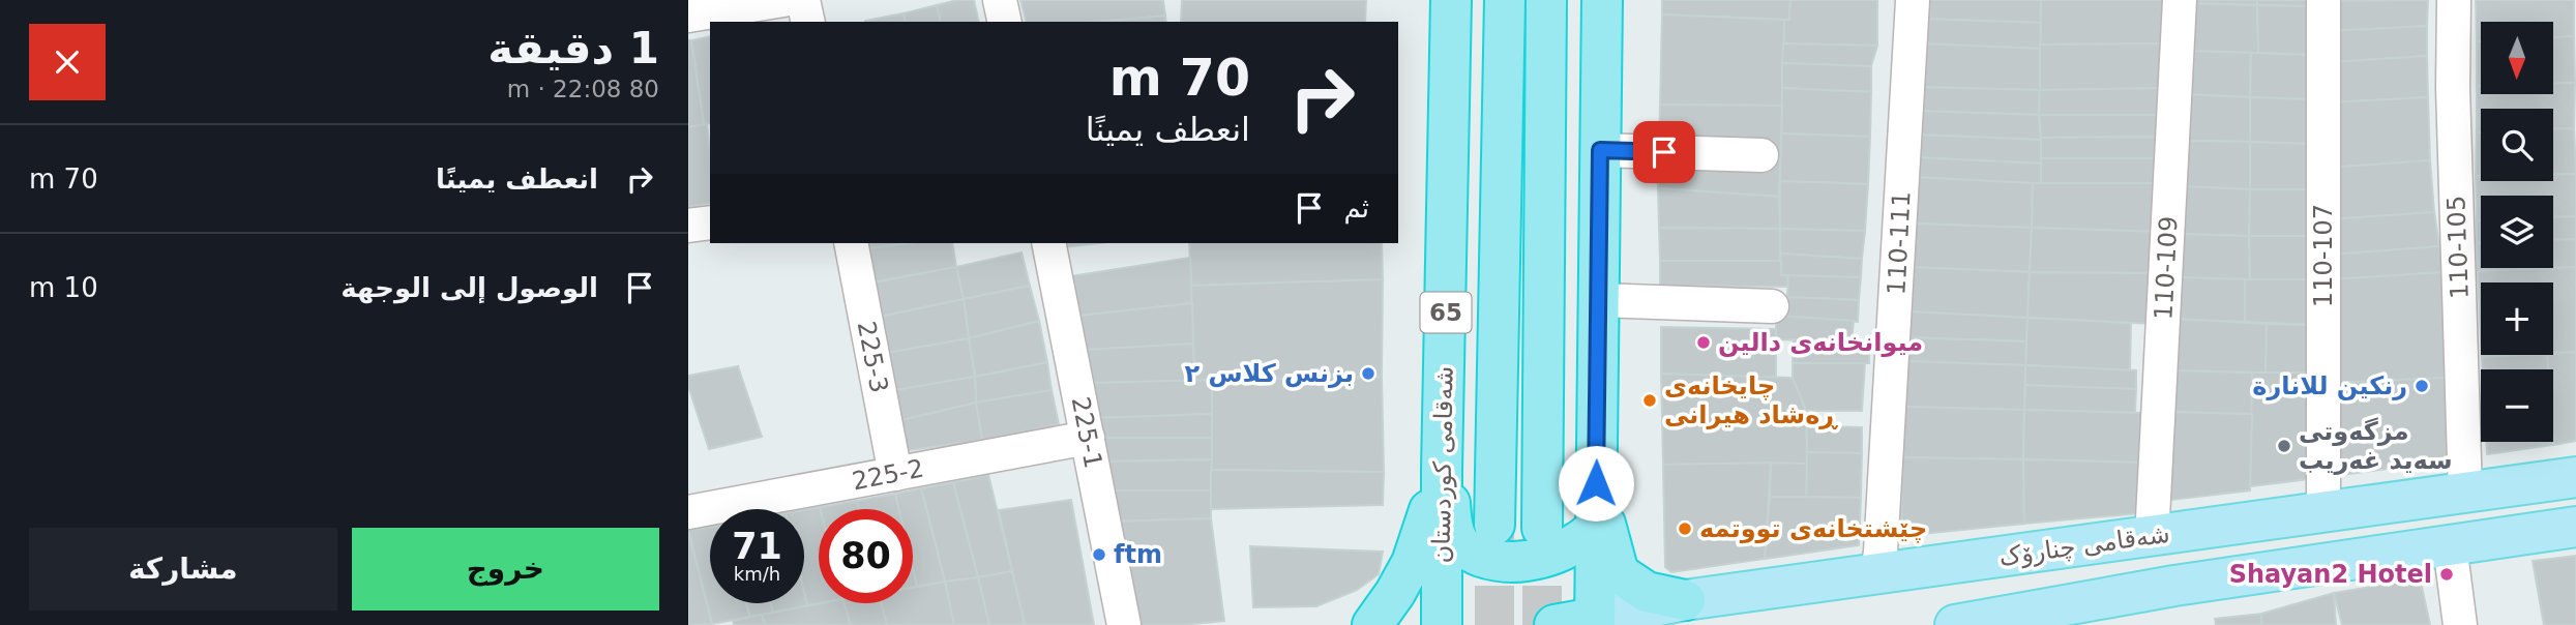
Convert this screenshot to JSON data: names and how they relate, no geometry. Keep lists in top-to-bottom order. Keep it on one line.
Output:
{"streets":{"highway":["65","شەقامی کوردستان"],"main road":["شەقامی چنارۆک"],"street":["110-111","110-105","110-107","110-109","225-3","225-1","225-2"]},"crossings":[["110-111","شەقامی چنارۆک"],["110-105","شەقامی چنارۆک"],["110-107","شەقامی چنارۆک"],["110-109","شەقامی چنارۆک"],["225-3","225-2"],["225-1","225-2"]],"places":["میوانخانەی دالین","بزنس کلاس ٢","رنكين للانارة","چایخانەی ڕەشاد ھیرانی","مزگەوتی سەید غەریب","چێشتخانەی تووتمە","ftm","Shayan2 Hotel"],"north":"bottom","page":{"heading":["1 دقيقة","80 m · 22:08"],"map_buttons":["+","−"],"turn":["70 m","انعطف يمينًا"],"list":[{"name":"انعطف يمينًا","value":"70 m"},{"name":"الوصول إلى الوجهة","value":"10 m"}],"then":"ثم","speed":"71 km/h","limit":"80","buttons":["خروج","مشاركة"]}}
